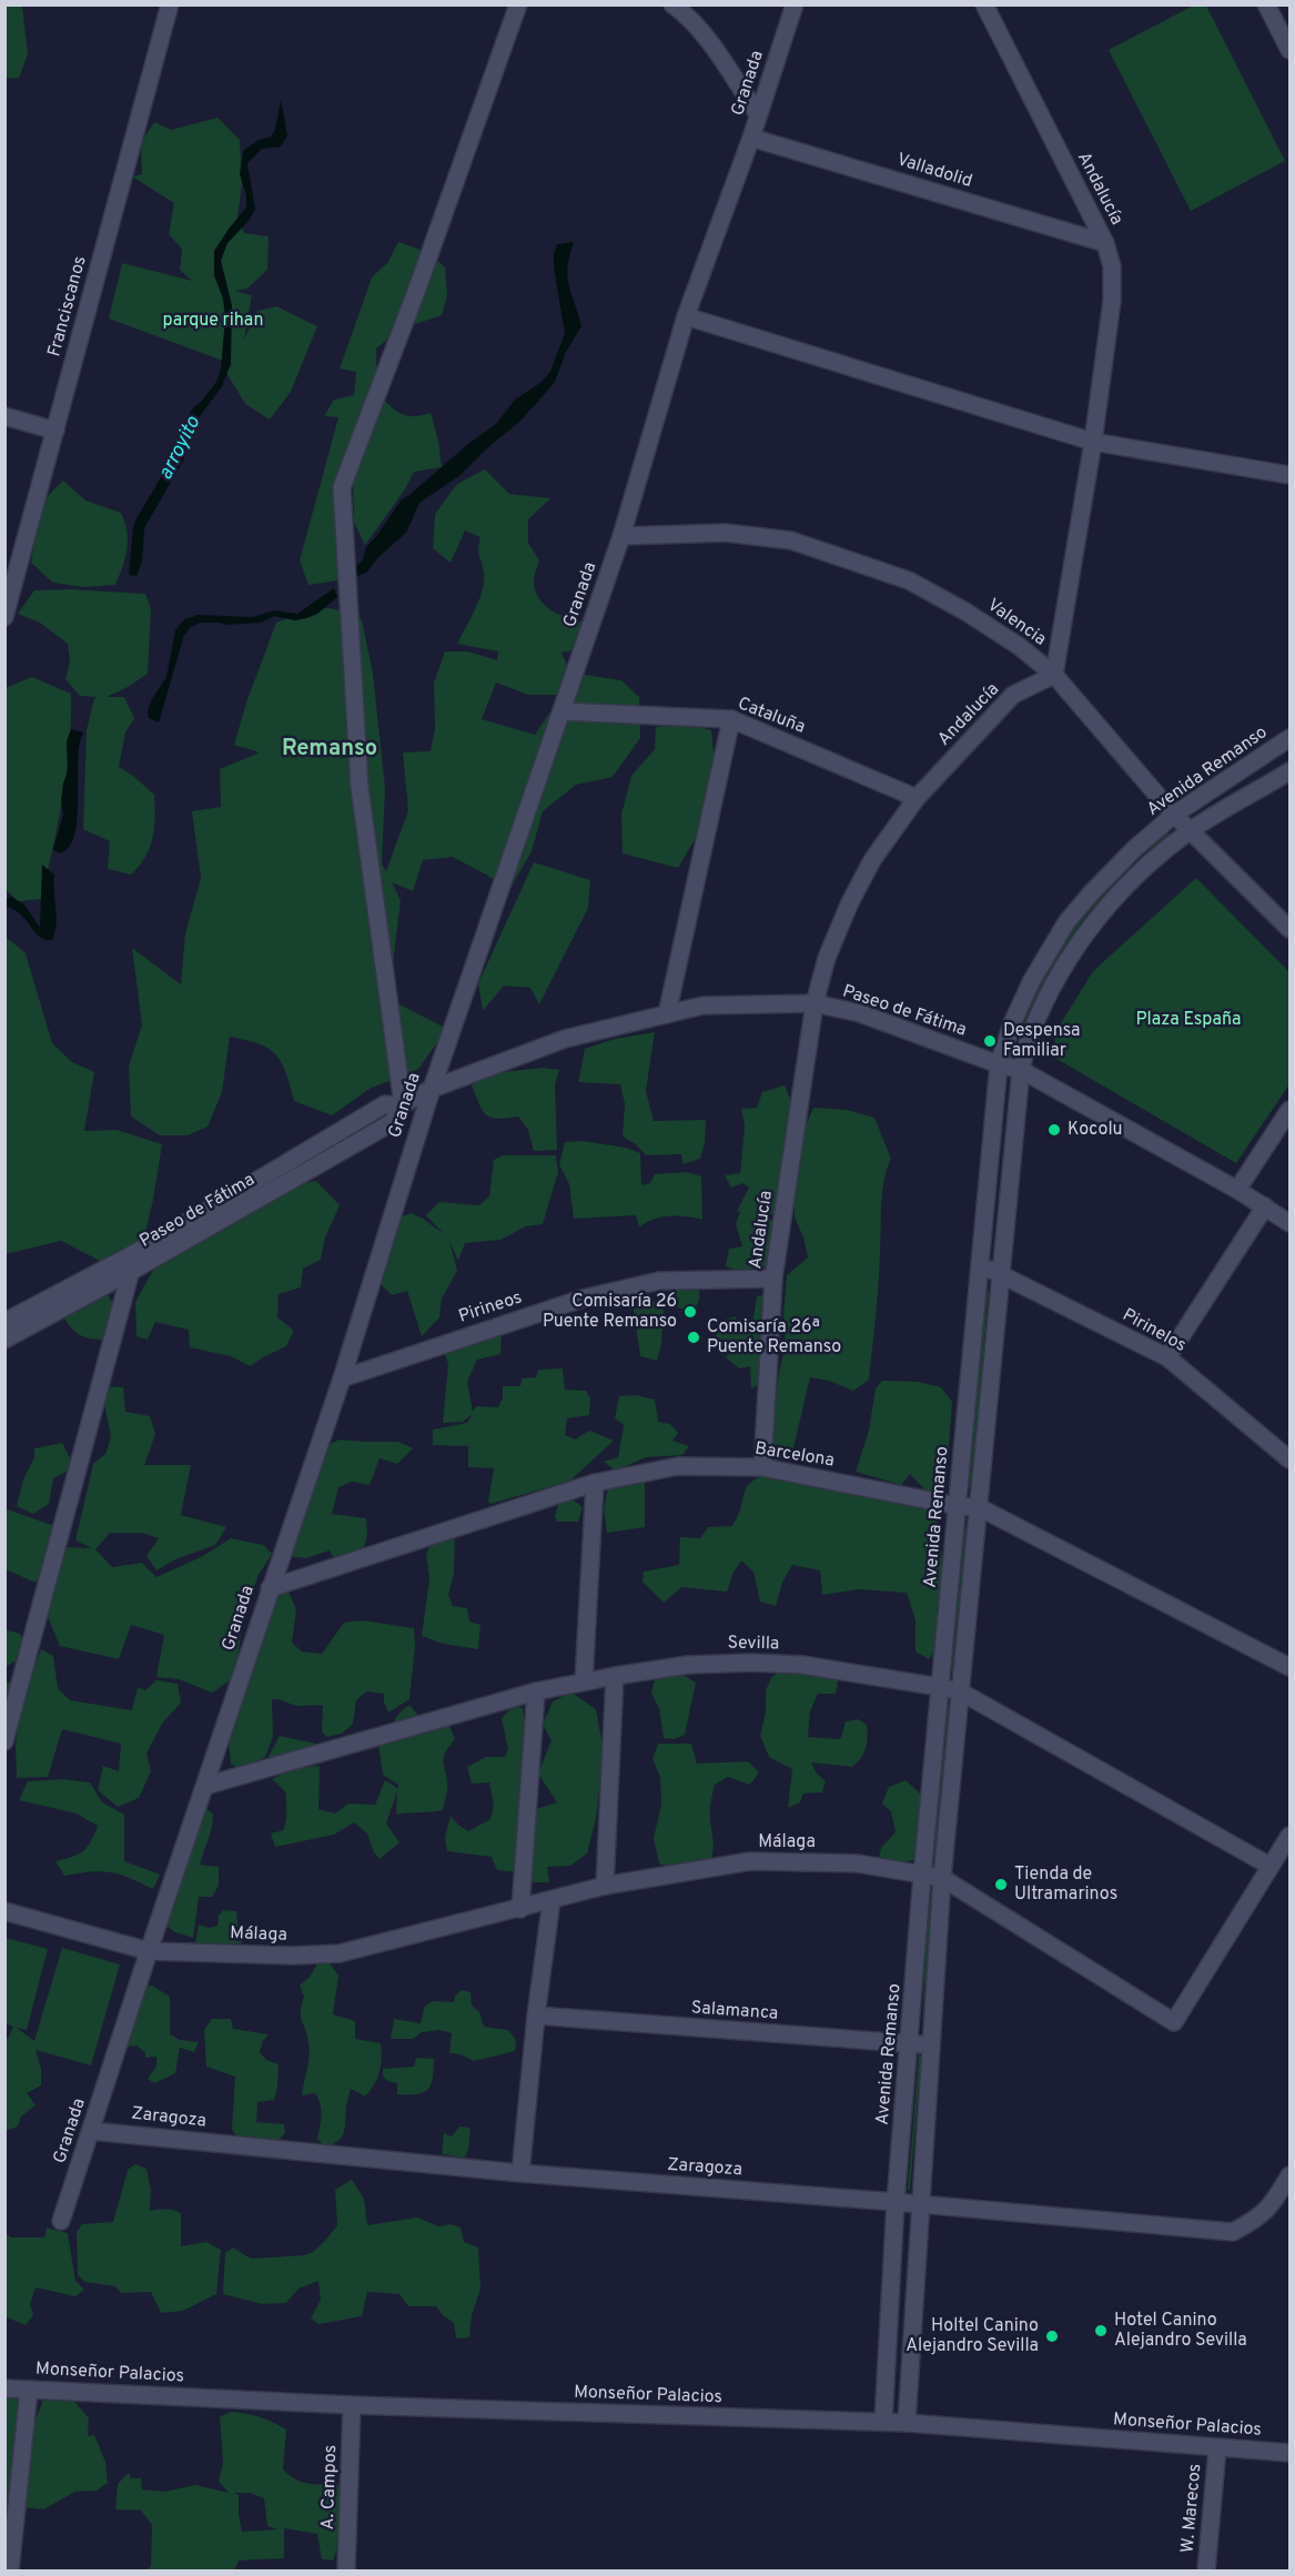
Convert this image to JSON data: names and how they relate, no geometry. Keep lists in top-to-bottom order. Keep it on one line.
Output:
{"streets":{"street":["Granada","Valladolid","Andalucía","Franciscanos","Valencia","Cataluña","Avenida Remanso","Paseo de Fátima","Pirineos","Pirinelos","Barcelona","Sevilla","Málaga","Salamanca","Zaragoza","Monseñor Palacios","A. Campos","W. Marecos"]},"crossings":[["Granada","Valladolid"],["Granada","Valencia"],["Granada","Cataluña"],["Granada","Paseo de Fátima"],["Granada","Pirineos"],["Granada","Barcelona"],["Granada","Sevilla"],["Granada","Málaga"],["Granada","Zaragoza"],["Valladolid","Andalucía"],["Andalucía","Valencia"],["Andalucía","Cataluña"],["Andalucía","Paseo de Fátima"],["Andalucía","Pirineos"],["Andalucía","Barcelona"],["Valencia","Avenida Remanso"],["Avenida Remanso","Paseo de Fátima"],["Avenida Remanso","Pirinelos"],["Avenida Remanso","Barcelona"],["Avenida Remanso","Sevilla"],["Avenida Remanso","Málaga"],["Avenida Remanso","Salamanca"],["Avenida Remanso","Zaragoza"],["Avenida Remanso","Monseñor Palacios"],["Sevilla","Málaga"],["Monseñor Palacios","A. Campos"],["Monseñor Palacios","W. Marecos"]],"districts":["Remanso"],"water":["arroyito"],"parks":["parque rihan","Plaza España"],"places":["Despensa Familiar","Kocolu","Comisaría 26 Puente Remanso","Comisaría 26ª Puente Remanso","Tienda de Ultramarinos","Hotel Canino Alejandro Sevilla","Holtel Canino Alejandro Sevilla"]}
